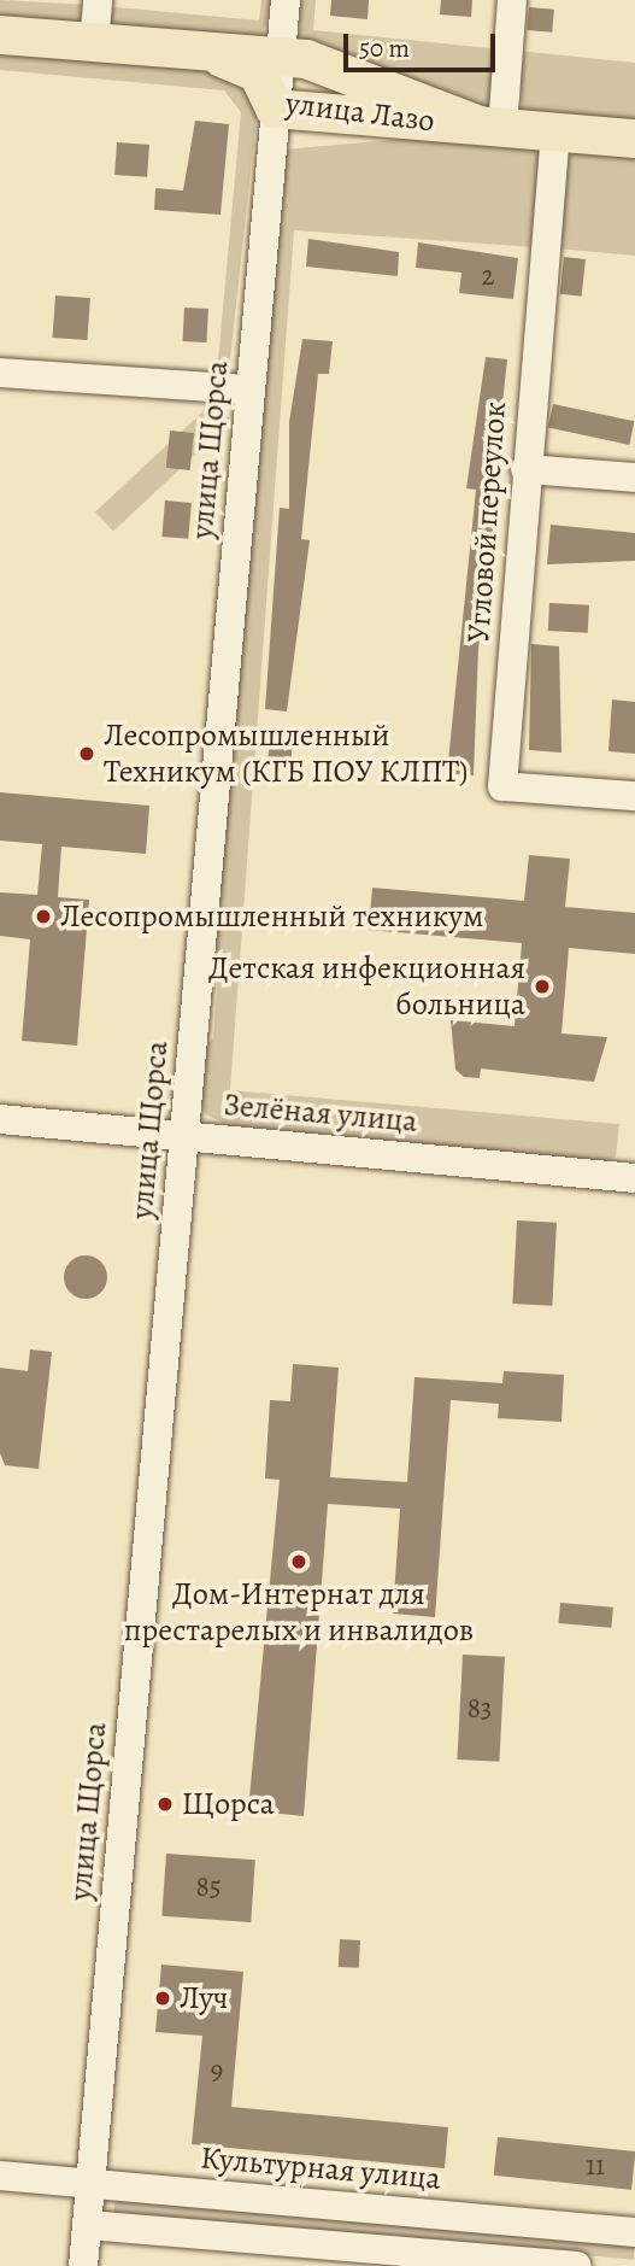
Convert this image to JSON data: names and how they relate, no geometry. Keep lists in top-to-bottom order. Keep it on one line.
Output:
{"streets":{"main road":["улица Лазо"],"street":["улица Щорса","Угловой переулок","Зелёная улица","Культурная улица"]},"crossings":[["улица Лазо","улица Щорса"],["улица Лазо","Угловой переулок"],["улица Щорса","Зелёная улица"],["улица Щорса","Культурная улица"]],"places":["Лесопромышленный Техникум (КГБ ПОУ КЛПТ)","Лесопромышленный техникум","Детская инфекционная больница","Дом-Интернат для престарелых и инвалидов","Щорса","Луч"],"house_numbers":["2","83","85","9","11"],"scale_bar":"50 m"}
